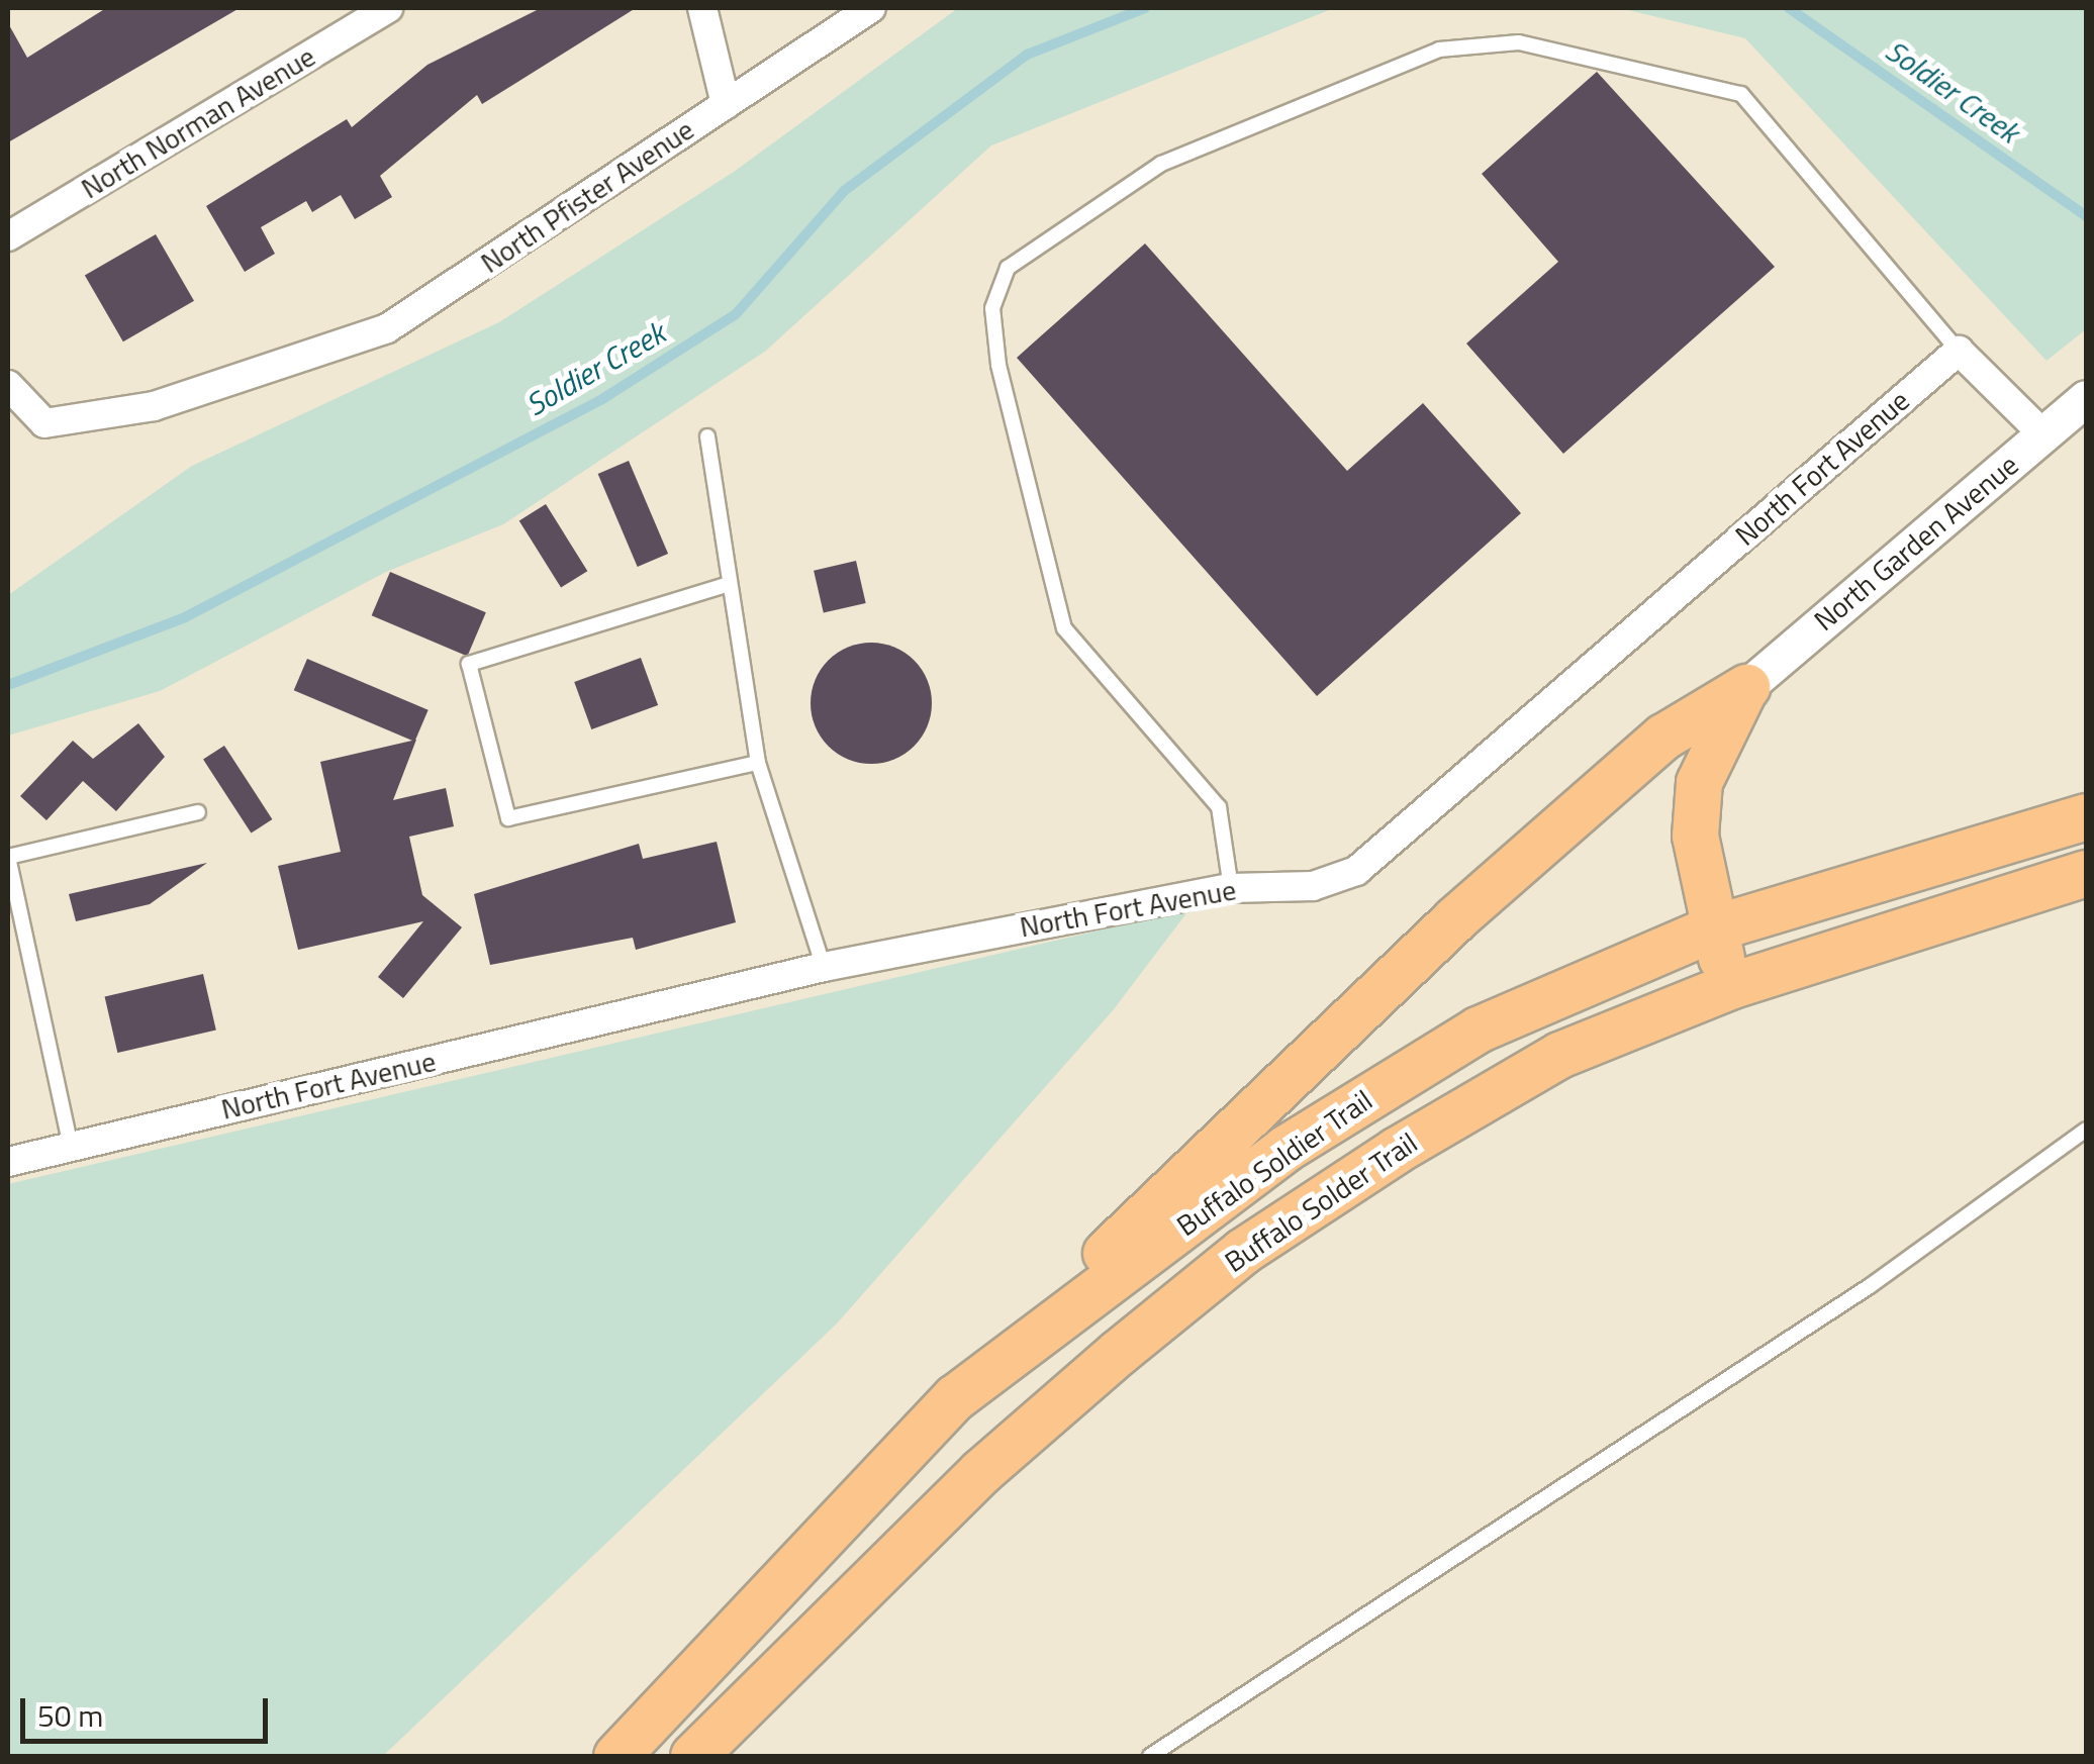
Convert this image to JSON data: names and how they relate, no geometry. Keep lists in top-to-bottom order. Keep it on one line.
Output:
{"streets":{"main road":["Buffalo Soldier Trail","Buffalo Solder Trail"],"street":["North Norman Avenue","North Pfister Avenue","North Fort Avenue","North Garden Avenue"]},"water":["Soldier Creek"],"scale_bar":"50 m"}
